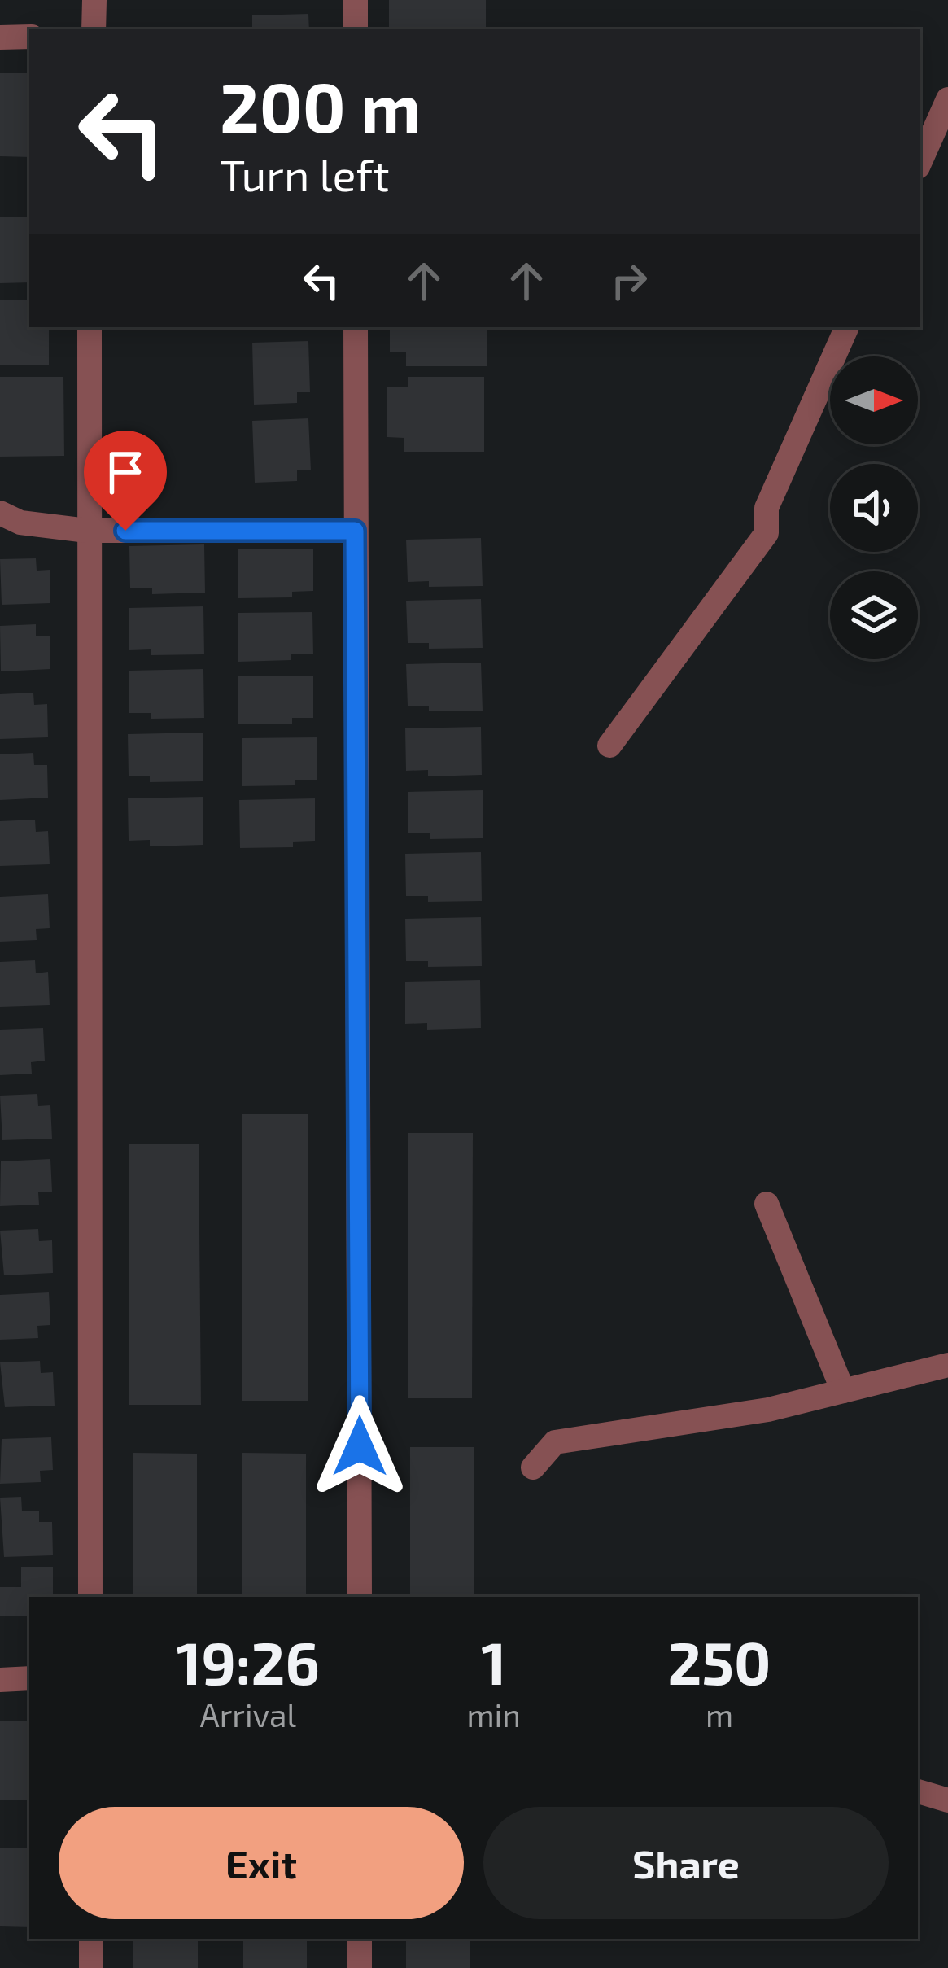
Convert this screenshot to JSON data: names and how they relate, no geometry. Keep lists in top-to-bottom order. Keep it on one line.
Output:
{"north":"right","page":{"turn":["200 m","Turn left"],"eta":["19:26","Arrival","1","min","250","m"],"buttons":["Exit","Share"]}}
